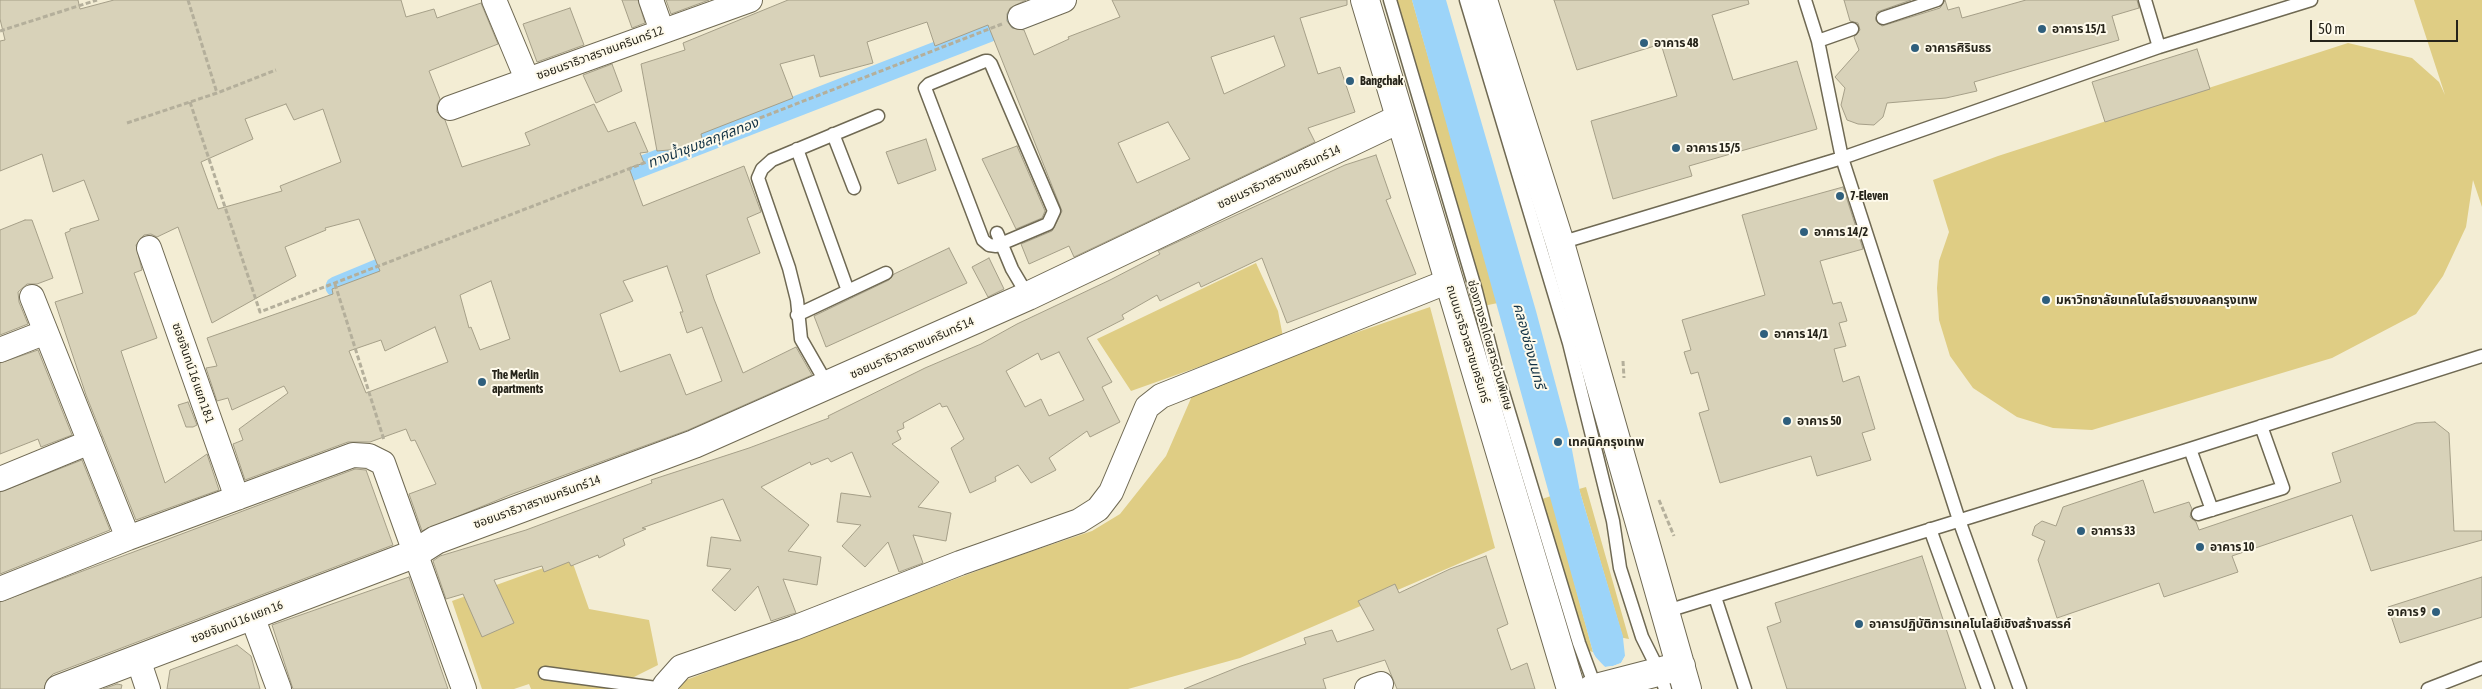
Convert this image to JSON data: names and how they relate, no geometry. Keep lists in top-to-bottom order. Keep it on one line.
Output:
{"streets":{"street":["ซอยนราธิวาสราชนครินทร์ 12","ซอยนราธิวาสราชนครินทร์ 14","ถนนนราธิวาสราชนครินทร์","ซอยจันทน์ 16 แยก 18-1","ซอยจันทน์ 16 แยก 16"],"lane":["ช่องทางรถโดยสารด่วนพิเศษ"]},"crossings":[["ซอยนราธิวาสราชนครินทร์ 14","ถนนนราธิวาสราชนครินทร์"],["ซอยนราธิวาสราชนครินทร์ 14","ซอยจันทน์ 16 แยก 16"],["ถนนนราธิวาสราชนครินทร์","ช่องทางรถโดยสารด่วนพิเศษ"]],"water":["ทางน้ำชุมชลกุศลทอง","คลองช่องนนทรี"],"places":["อาคาร 15/1","อาคาร 48","อาคารศิรินธร","Bangchak","อาคาร 15/5","7-Eleven","อาคาร 14/2","มหาวิทยาลัยเทคโนโลยีราชมงคลกรุงเทพ","อาคาร 14/1","The Merlin apartments","อาคาร 50","เทคนิคกรุงเทพ","อาคาร 33","อาคาร 10","อาคาร 9","อาคารปฏิบัติการเทคโนโลยีเชิงสร้างสรรค์"],"scale_bar":"50 m"}
